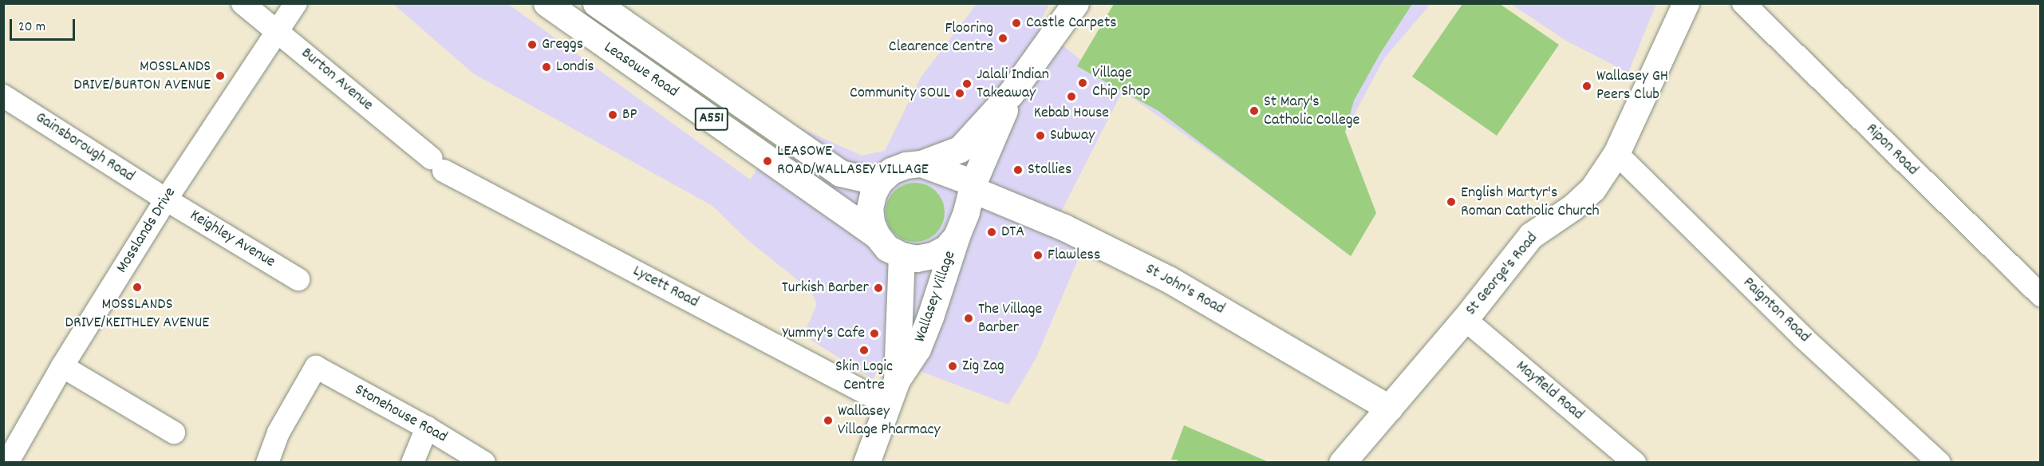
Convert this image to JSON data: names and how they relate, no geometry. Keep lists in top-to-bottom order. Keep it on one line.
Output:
{"streets":{"main road":["Leasowe Road","A551","St George's Road","St John's Road","Wallasey Village"],"street":["Burton Avenue","Gainsborough Road","Ripon Road","Mosslands Drive","Keighley Avenue","Lycett Road","Paignton Road","Mayfield Road","Stonehouse Road"]},"crossings":[["Leasowe Road","St John's Road"],["Leasowe Road","Wallasey Village"],["Burton Avenue","Mosslands Drive"],["Burton Avenue","Lycett Road"],["Gainsborough Road","Mosslands Drive"],["Gainsborough Road","Keighley Avenue"],["Mosslands Drive","Keighley Avenue"],["St George's Road","St John's Road"],["St George's Road","Paignton Road"],["St George's Road","Mayfield Road"],["Lycett Road","Wallasey Village"],["St John's Road","Wallasey Village"]],"places":["Castle Carpets","Flooring Clearence Centre","Greggs","Londis","MOSSLANDS DRIVE/BURTON AVENUE","Village Chip Shop","Jalali Indian Takeaway","Wallasey GH Peers Club","Community SOUL","Kebab House","St Mary's Catholic College","BP","Subway","LEASOWE ROAD/WALLASEY VILLAGE","Stollies","English Martyr's Roman Catholic Church","DTA","Flawless","MOSSLANDS DRIVE/KEITHLEY AVENUE","Turkish Barber","The Village Barber","Yummy's Cafe","Skin Logic Centre","Zig Zag","Wallasey Village Pharmacy"],"scale_bar":"20 m"}
